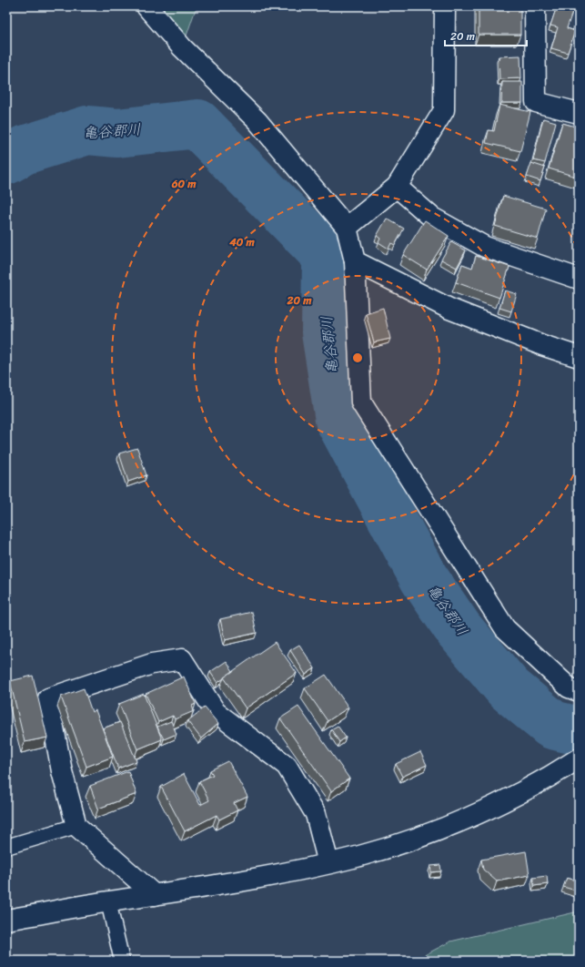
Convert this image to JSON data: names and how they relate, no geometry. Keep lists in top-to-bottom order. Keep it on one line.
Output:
{"water":["亀谷郡川"],"scale_bar":"20 m","rings":["60 m","40 m","20 m"]}
